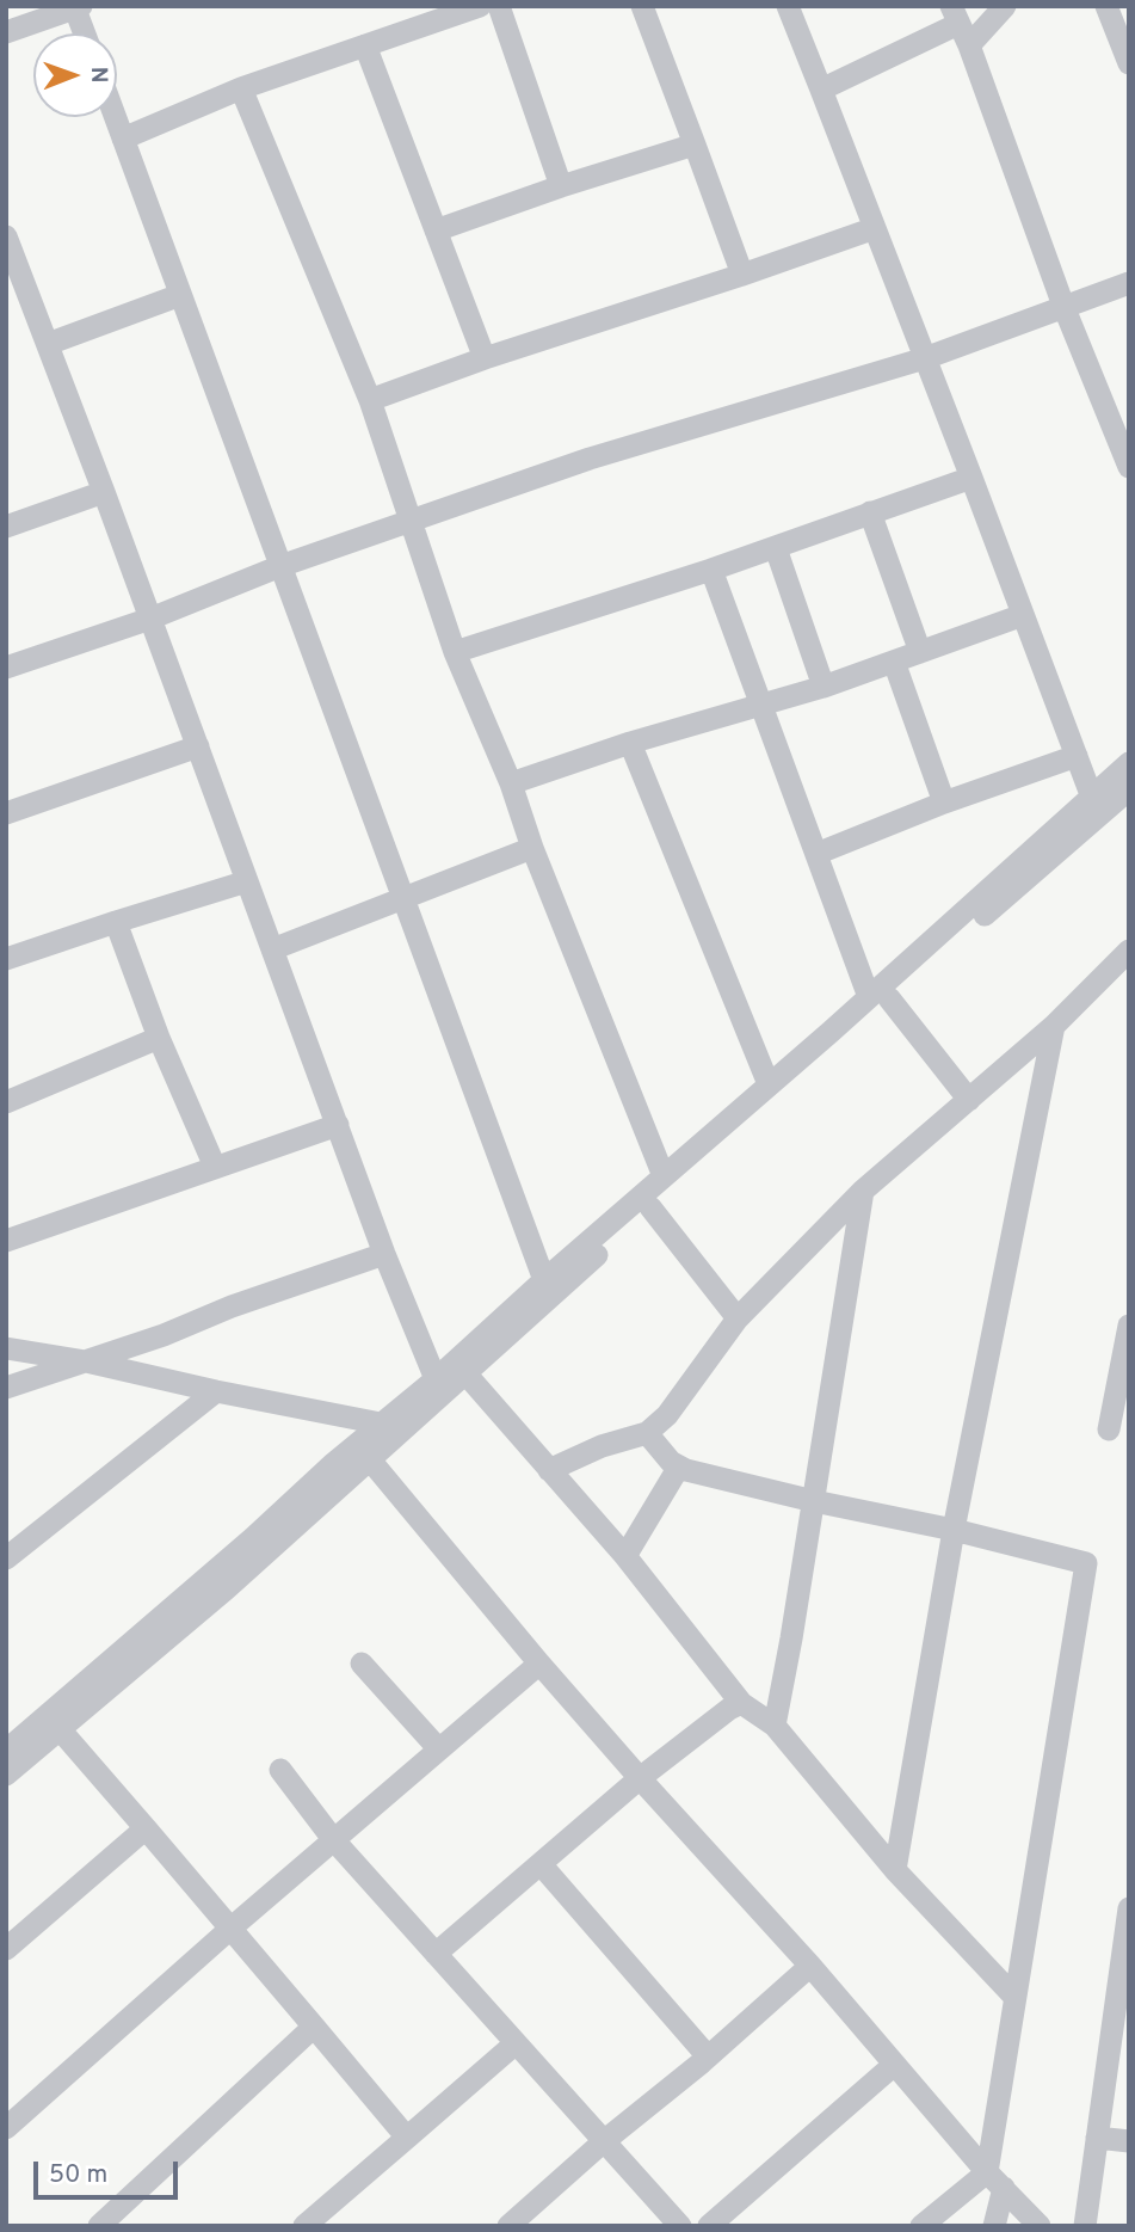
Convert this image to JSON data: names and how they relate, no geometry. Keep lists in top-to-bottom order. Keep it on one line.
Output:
{"scale_bar":"50 m","north":"right"}
